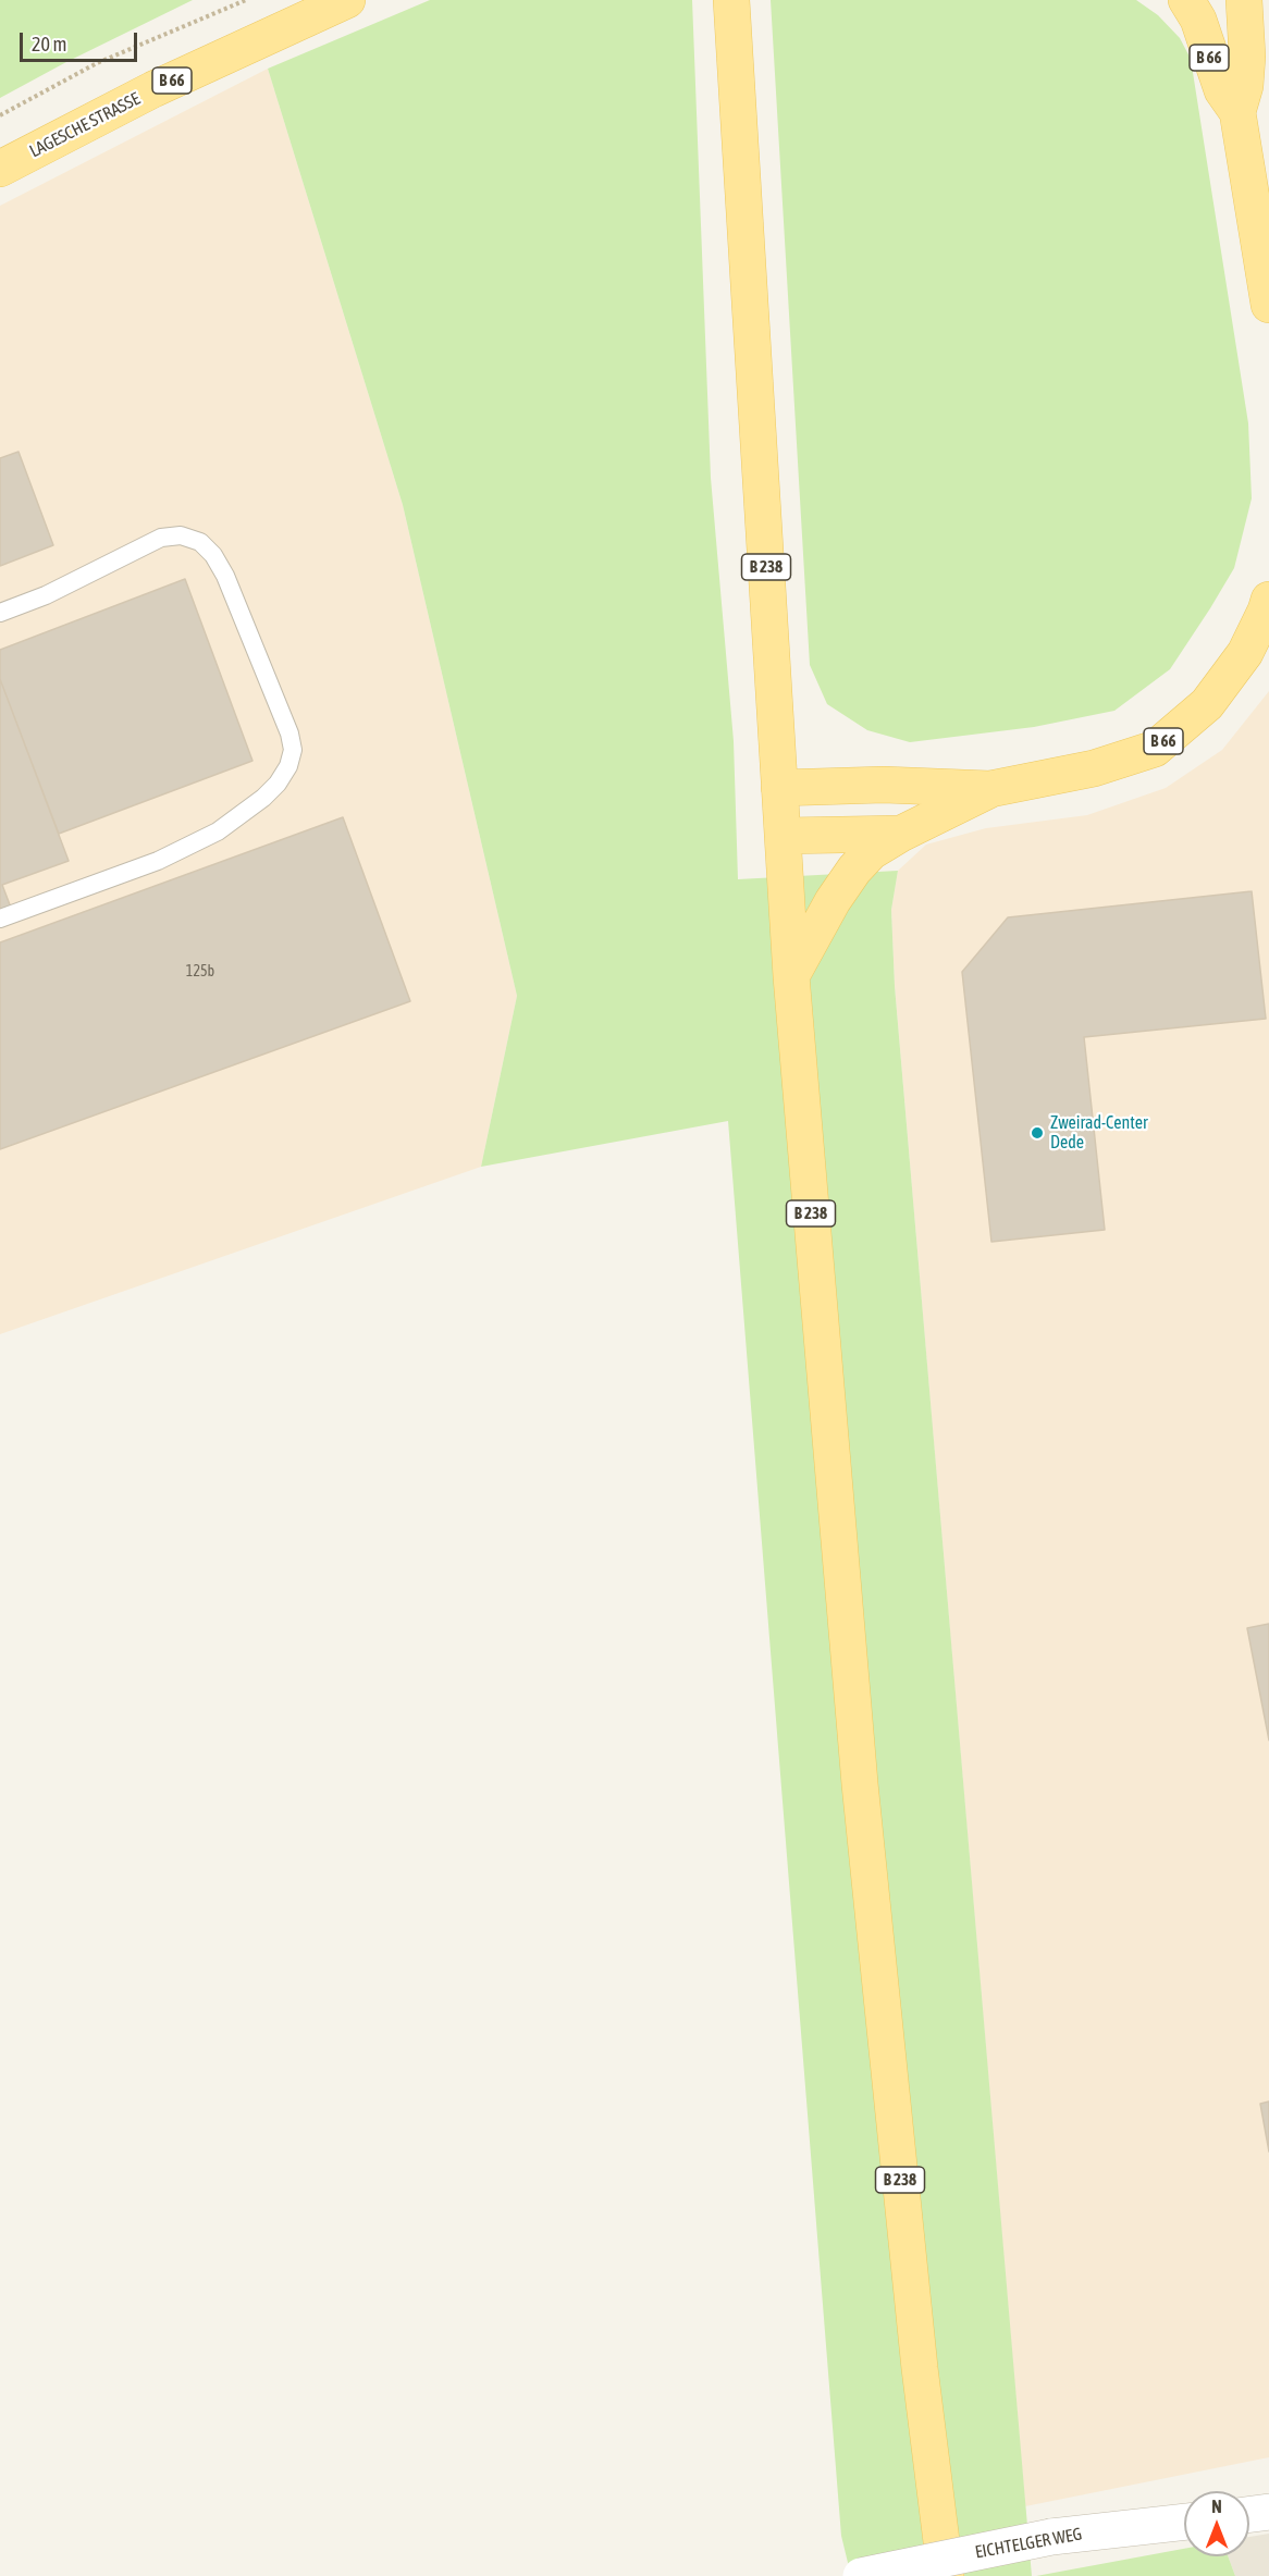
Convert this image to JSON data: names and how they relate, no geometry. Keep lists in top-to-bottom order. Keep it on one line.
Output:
{"streets":{"main road":["B 66","LAGESCHE STRASSE","B 238"],"street":["EICHTELGER WEG"]},"crossings":[["B 66","B 238"]],"places":["Zweirad-Center Dede"],"house_numbers":["125b"],"scale_bar":"20 m","north":"top"}
